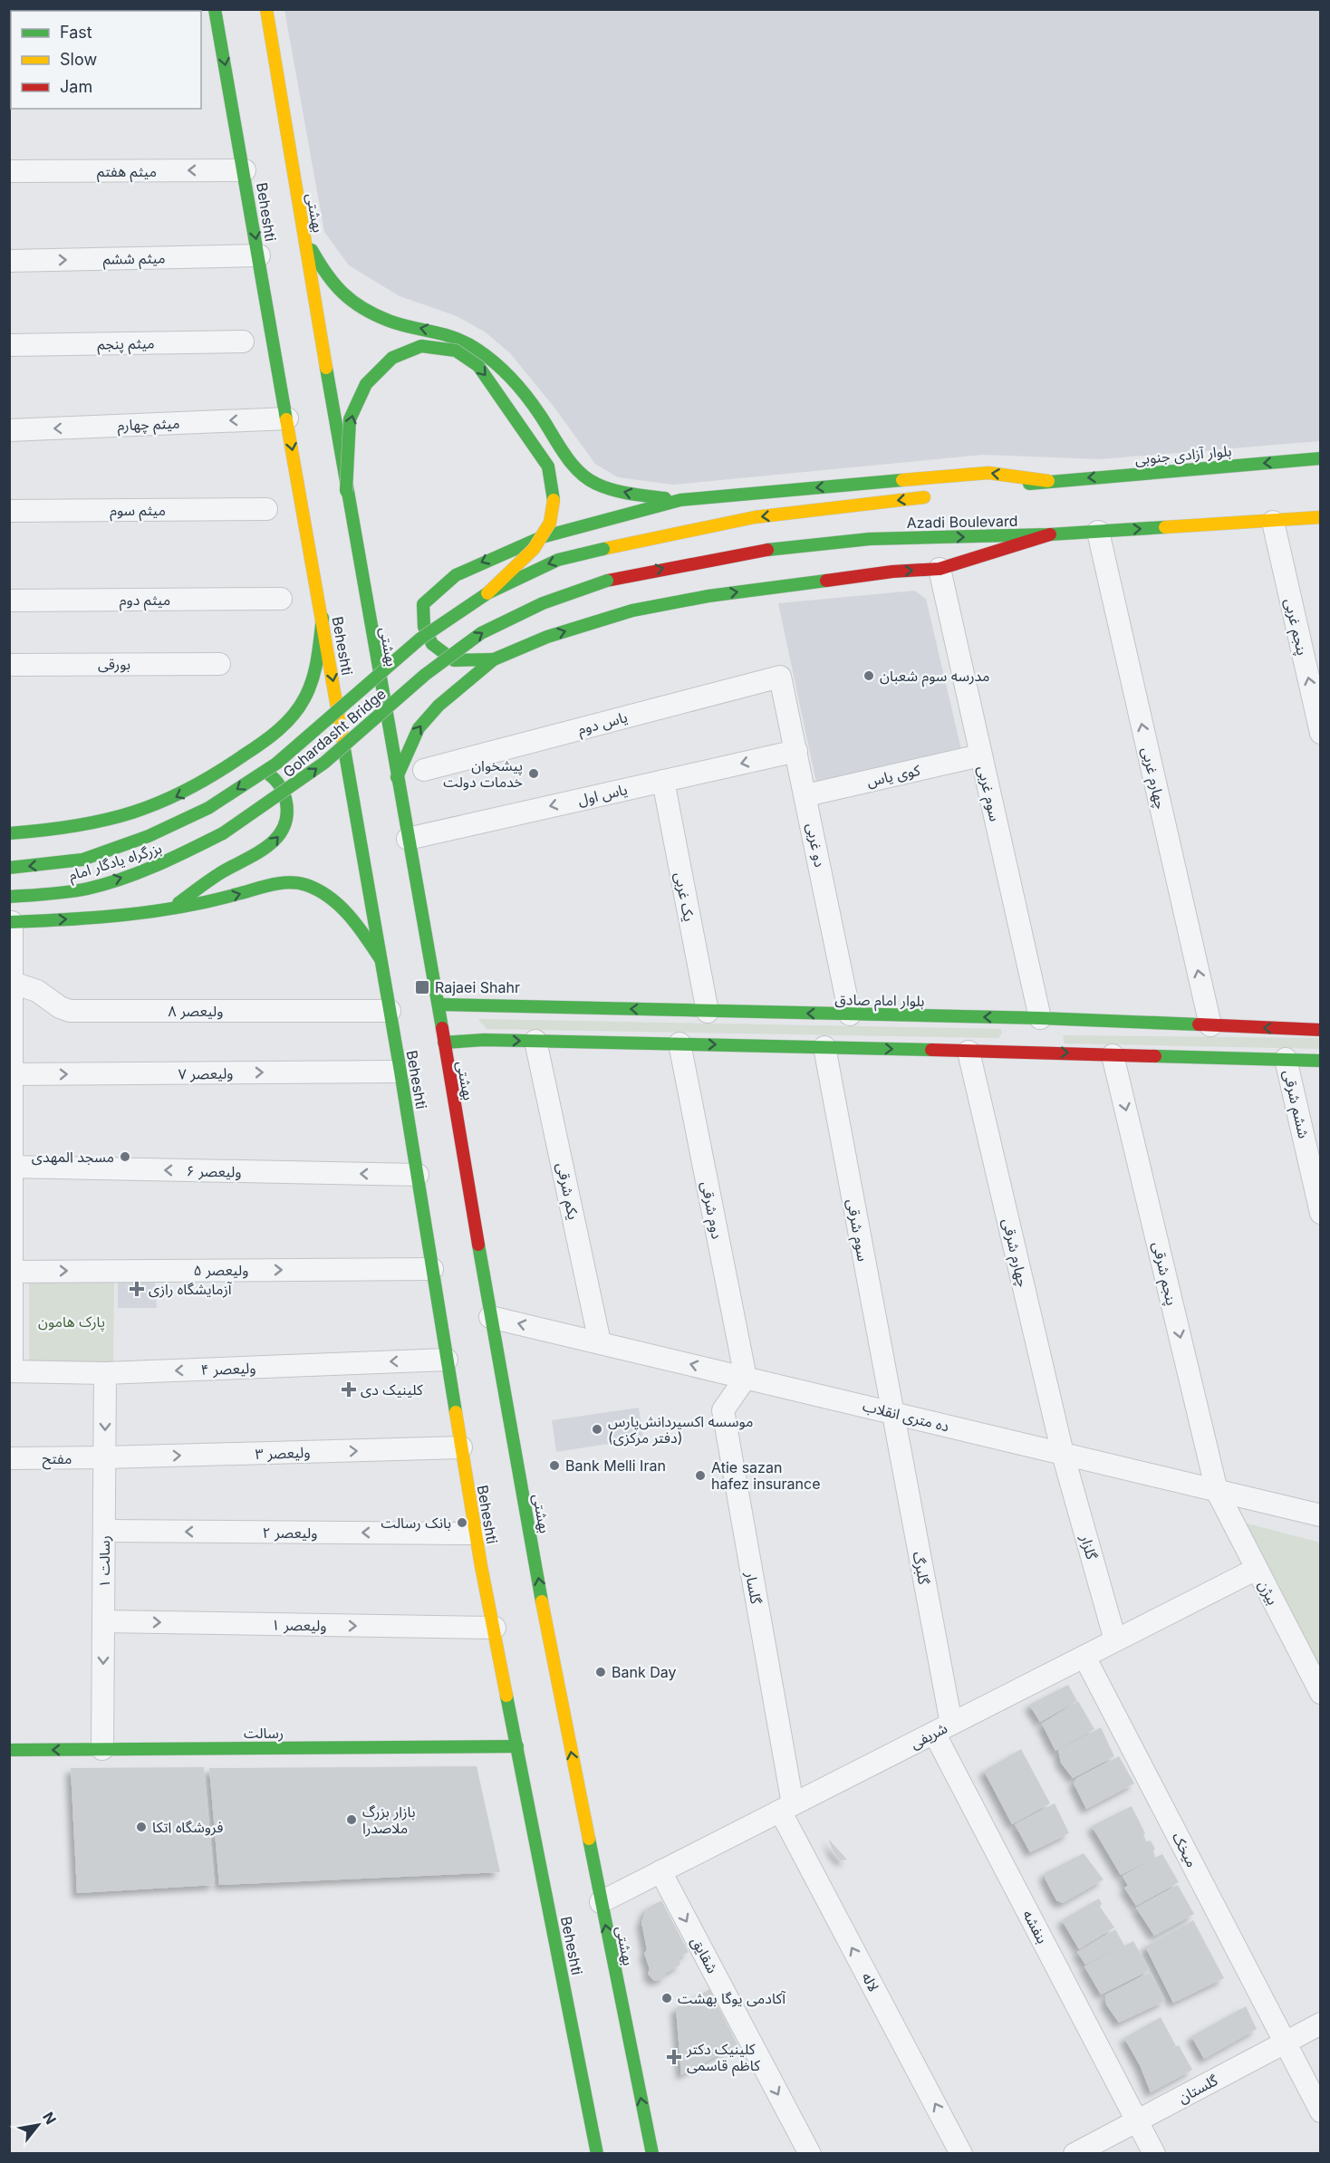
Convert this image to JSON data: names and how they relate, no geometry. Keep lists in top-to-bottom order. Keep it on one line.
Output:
{"streets":{"main road":["Beheshti","بهشتى","بلوار آزادی جنوبی","Azadi Boulevard","Gohardasht Bridge","بزرگراه یادگار امام","بلوار امام صادق","رسالت"],"street":["میثم هفتم","میثم ششم","میثم پنجم","میثم چهارم","میثم سوم","میثم دوم","پنجم غربی","بورقی","یاس دوم","کوی یاس","چهارم غربی","سوم غربی","یاس اول","دو غربی","یک غربی","ولیعصر ۸","ولیعصر ۷","ششم شرقی","ولیعصر ۶","یکم شرقی","دوم شرقی","سوم شرقی","چهارم شرقی","ولیعصر ۵","پنجم شرقی","ولیعصر ۴","ده متری انقلاب","ولیعصر ۳","مفتح","ولیعصر ۲","گلزار","رسالت ۱","گلبرگ","گلسار","بیژن","ولیعصر ۱","شریفی","میخک","بنفشه","شقایق","لاله","گلستان"]},"crossings":[["میثم هفتم","Beheshti"],["Beheshti","میثم ششم"],["Beheshti","میثم چهارم"],["Beheshti","ولیعصر ۸"],["Beheshti","ولیعصر ۷"],["Beheshti","ولیعصر ۶"],["Beheshti","ولیعصر ۵"],["Beheshti","ولیعصر ۴"],["Beheshti","ولیعصر ۳"],["Beheshti","ولیعصر ۲"],["Beheshti","ولیعصر ۱"],["Beheshti","رسالت"],["بهشتى","یاس اول"],["بهشتى","بلوار امام صادق"],["بهشتى","ده متری انقلاب"],["بهشتى","شریفی"],["Azadi Boulevard","پنجم غربی"],["Azadi Boulevard","Gohardasht Bridge"],["Azadi Boulevard","چهارم غربی"],["یاس دوم","دو غربی"],["Gohardasht Bridge","بزرگراه یادگار امام"],["کوی یاس","سوم غربی"],["کوی یاس","دو غربی"],["چهارم غربی","بلوار امام صادق"],["سوم غربی","بلوار امام صادق"],["یاس اول","دو غربی"],["یاس اول","یک غربی"],["دو غربی","بلوار امام صادق"],["یک غربی","بلوار امام صادق"],["بلوار امام صادق","ششم شرقی"],["بلوار امام صادق","یکم شرقی"],["بلوار امام صادق","دوم شرقی"],["بلوار امام صادق","سوم شرقی"],["بلوار امام صادق","چهارم شرقی"],["بلوار امام صادق","پنجم شرقی"],["یکم شرقی","ده متری انقلاب"],["دوم شرقی","ده متری انقلاب"],["دوم شرقی","گلسار"],["سوم شرقی","ده متری انقلاب"],["سوم شرقی","گلبرگ"],["چهارم شرقی","ده متری انقلاب"],["چهارم شرقی","گلزار"],["پنجم شرقی","ده متری انقلاب"],["پنجم شرقی","بیژن"],["ولیعصر ۴","رسالت ۱"],["ده متری انقلاب","گلزار"],["ده متری انقلاب","گلبرگ"],["ده متری انقلاب","گلسار"],["ده متری انقلاب","بیژن"],["ولیعصر ۳","مفتح"],["ولیعصر ۳","رسالت ۱"],["مفتح","رسالت ۱"],["ولیعصر ۲","رسالت ۱"],["گلزار","شریفی"],["رسالت ۱","ولیعصر ۱"],["رسالت ۱","رسالت"],["گلبرگ","شریفی"],["گلبرگ","بنفشه"],["گلسار","شریفی"],["گلسار","لاله"],["بیژن","شریفی"],["شریفی","میخک"],["شریفی","بنفشه"],["شریفی","شقایق"],["شریفی","لاله"],["میخک","گلستان"],["بنفشه","گلستان"]],"one_way":["میثم هفتم","Beheshti","بهشتى","میثم ششم","میثم چهارم","بلوار آزادی جنوبی","پنجم غربی","چهارم غربی","یاس اول","ولیعصر ۷","ولیعصر ۶","ولیعصر ۵","پنجم شرقی","ولیعصر ۴","ولیعصر ۳","ولیعصر ۲","رسالت ۱","ولیعصر ۱","شقایق","لاله"],"parks":["پارک هامون"],"places":{"other":["مدرسه سوم شعبان","پیشخوان خدمات دولت","مسجد المهدی","موسسه اکسیردانش‌پارس (دفتر مرکزی)","Bank Melli Iran","Atie sazan hafez insurance","بانک رسالت","Bank Day","بازار بزرگ ملاصدرا","فروشگاه اتکا","آکادمی یوگا بهشت"],"transit":["Rajaei Shahr"],"health":["آزمایشگاه رازی","کلینیک دی","کلینیک دکتر کاظم قاسمی"]},"legend":["Fast","Slow","Jam"],"north":"top right"}
